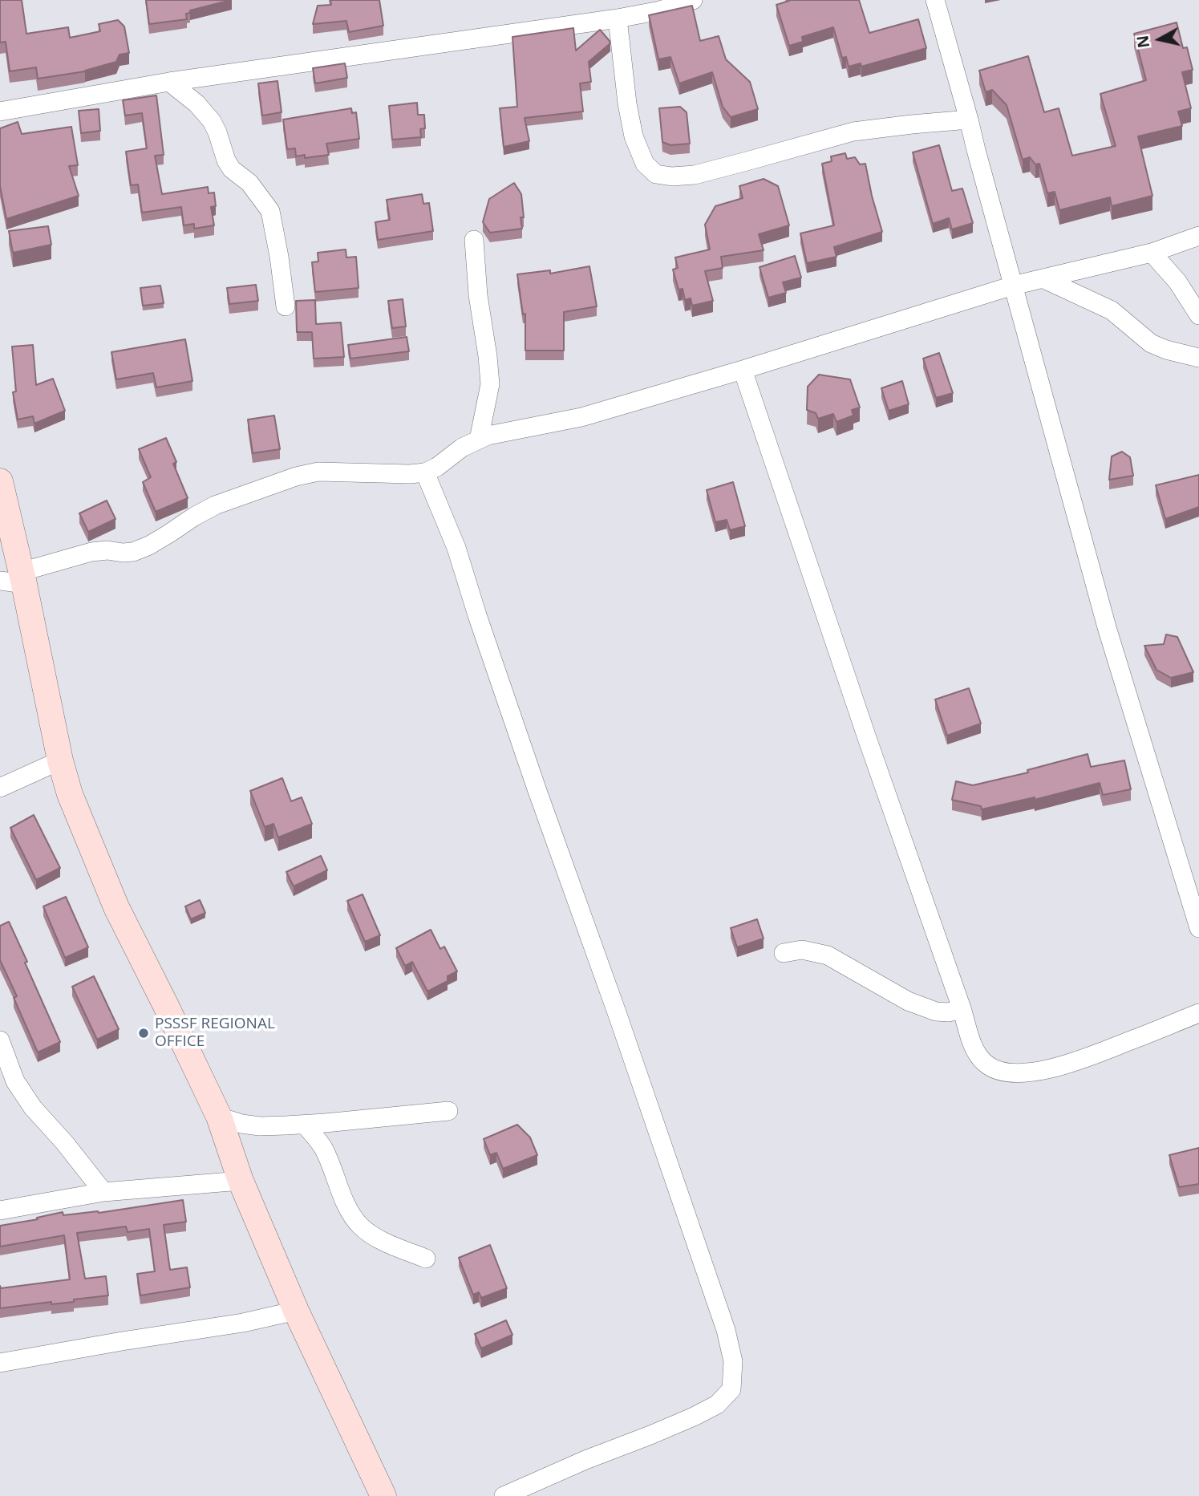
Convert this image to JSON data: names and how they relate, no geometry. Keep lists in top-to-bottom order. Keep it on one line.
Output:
{"places":["PSSSF REGIONAL OFFICE"],"north":"left"}
